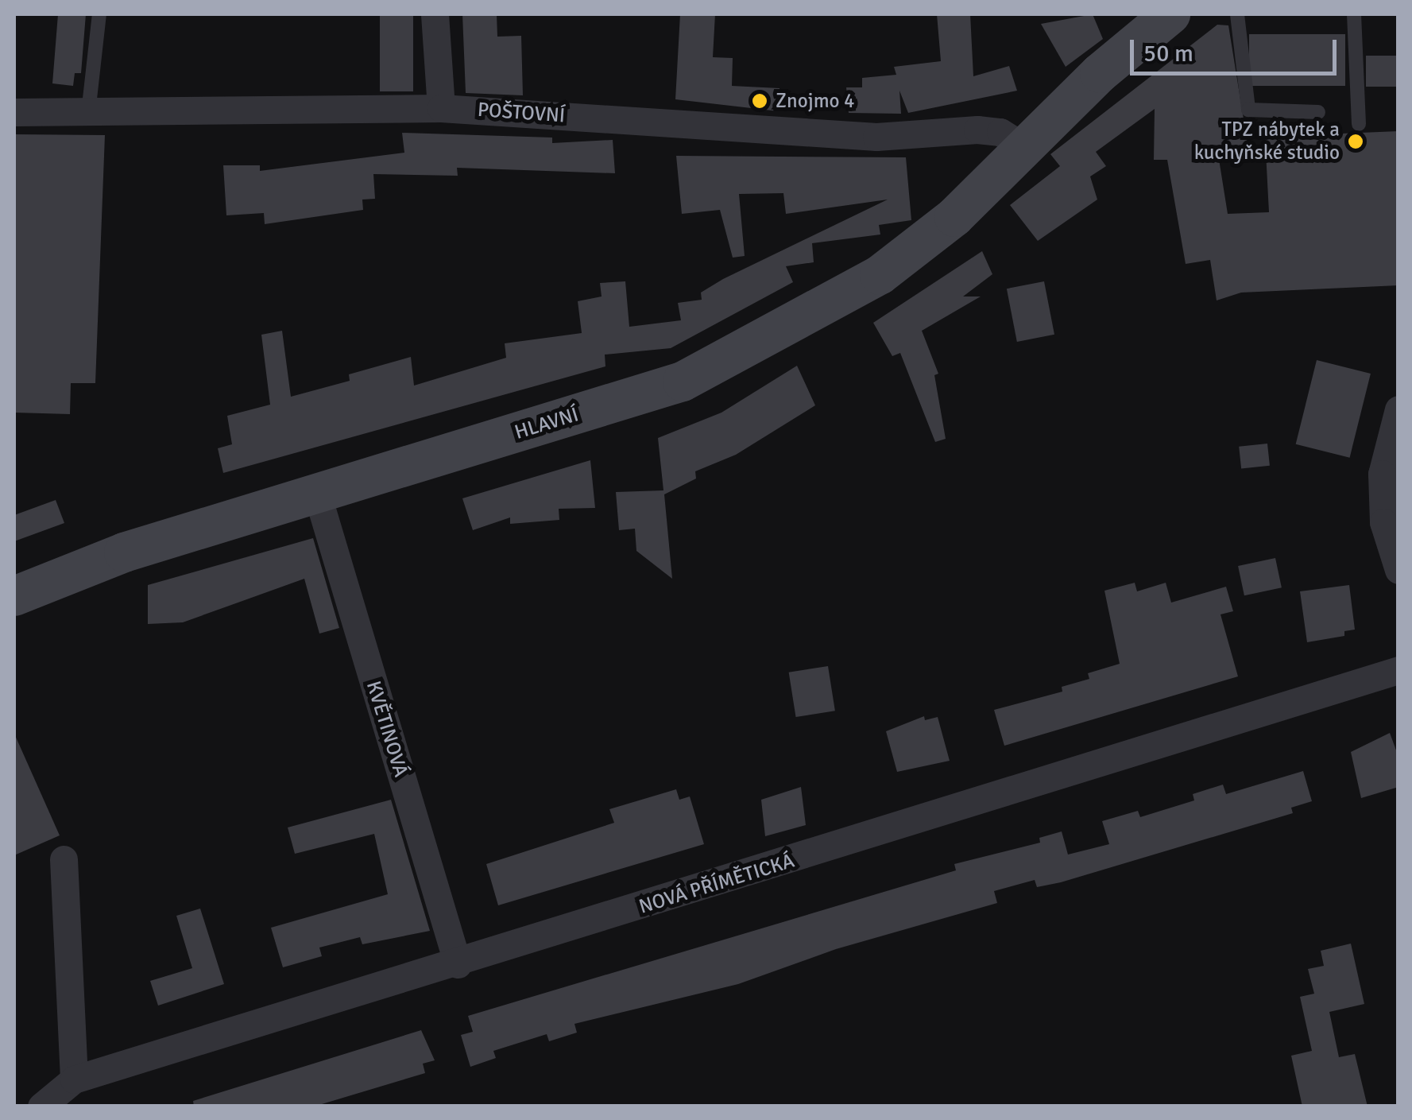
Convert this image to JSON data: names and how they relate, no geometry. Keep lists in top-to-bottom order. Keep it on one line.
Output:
{"streets":{"main road":["HLAVNÍ"],"street":["POŠTOVNÍ","KVĚTINOVÁ","NOVÁ PŘÍMĚTICKÁ"]},"crossings":[["POŠTOVNÍ","HLAVNÍ"],["HLAVNÍ","KVĚTINOVÁ"],["KVĚTINOVÁ","NOVÁ PŘÍMĚTICKÁ"]],"places":["Znojmo 4","TPZ nábytek a kuchyňské studio"],"scale_bar":"50 m"}
